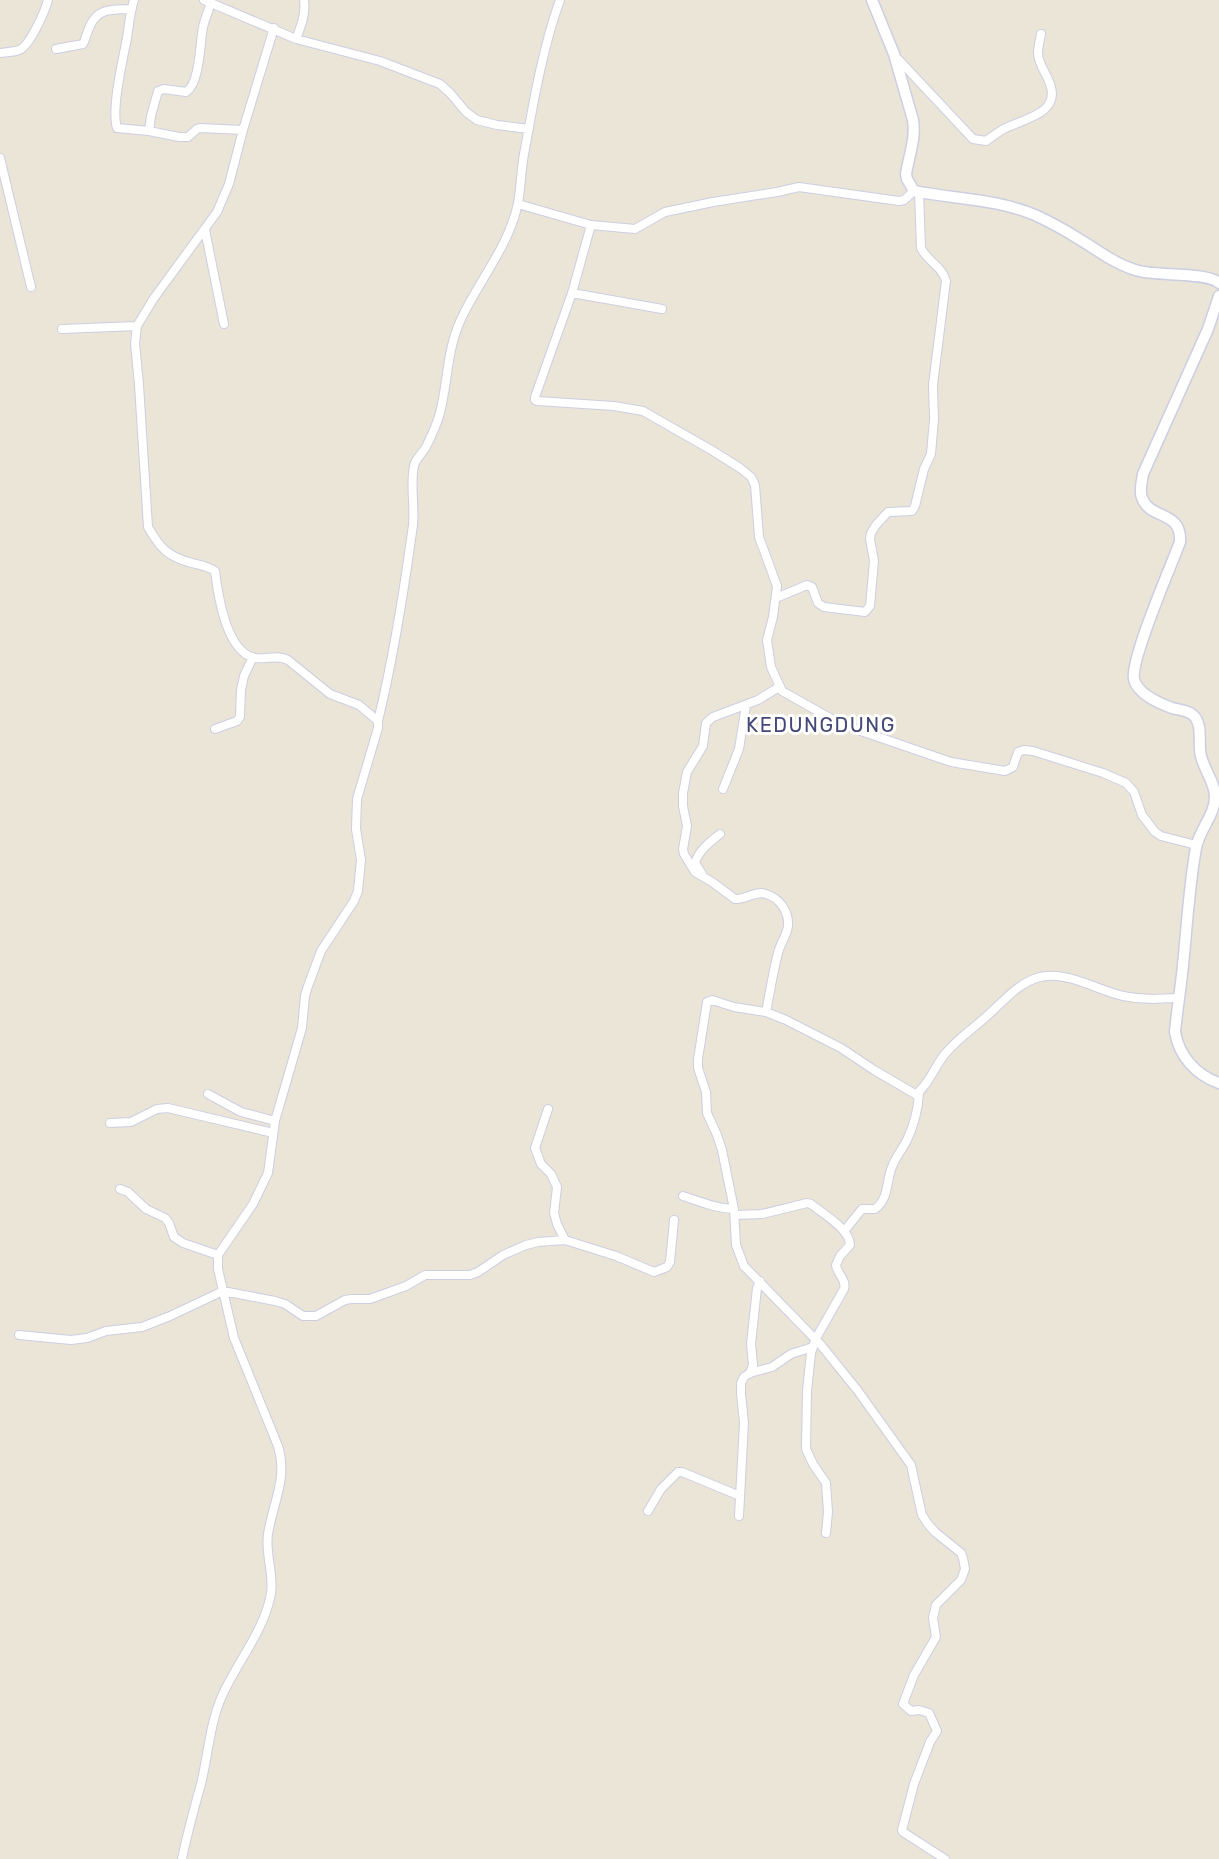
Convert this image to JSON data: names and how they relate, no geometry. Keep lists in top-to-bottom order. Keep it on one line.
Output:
{"districts":["KEDUNGDUNG"]}
